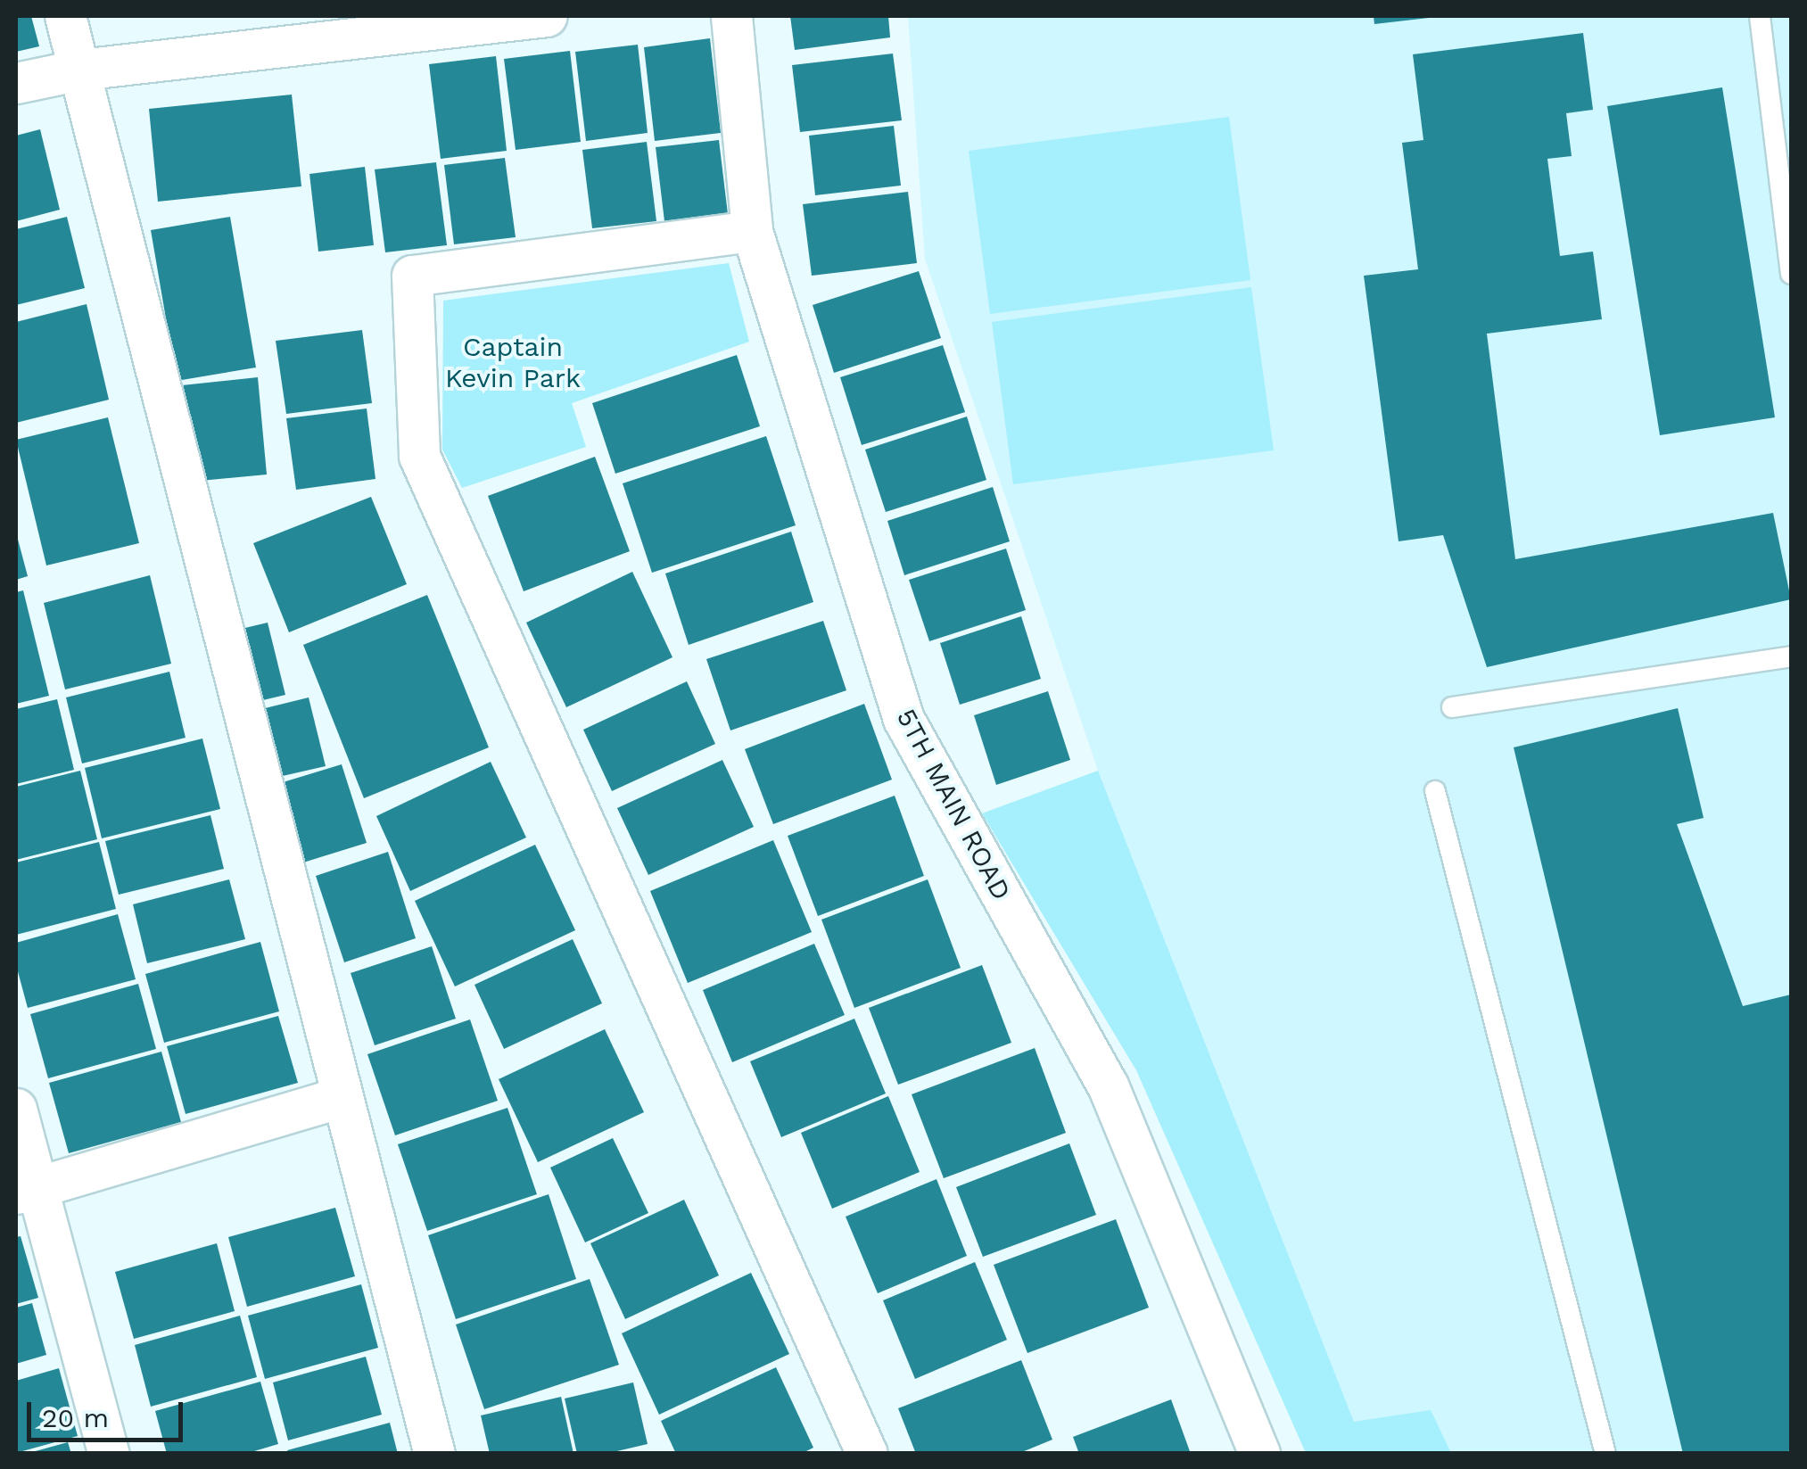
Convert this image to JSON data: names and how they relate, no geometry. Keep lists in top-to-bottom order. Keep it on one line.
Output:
{"streets":{"street":["5TH MAIN ROAD"]},"parks":["Captain Kevin Park"],"scale_bar":"20 m"}
